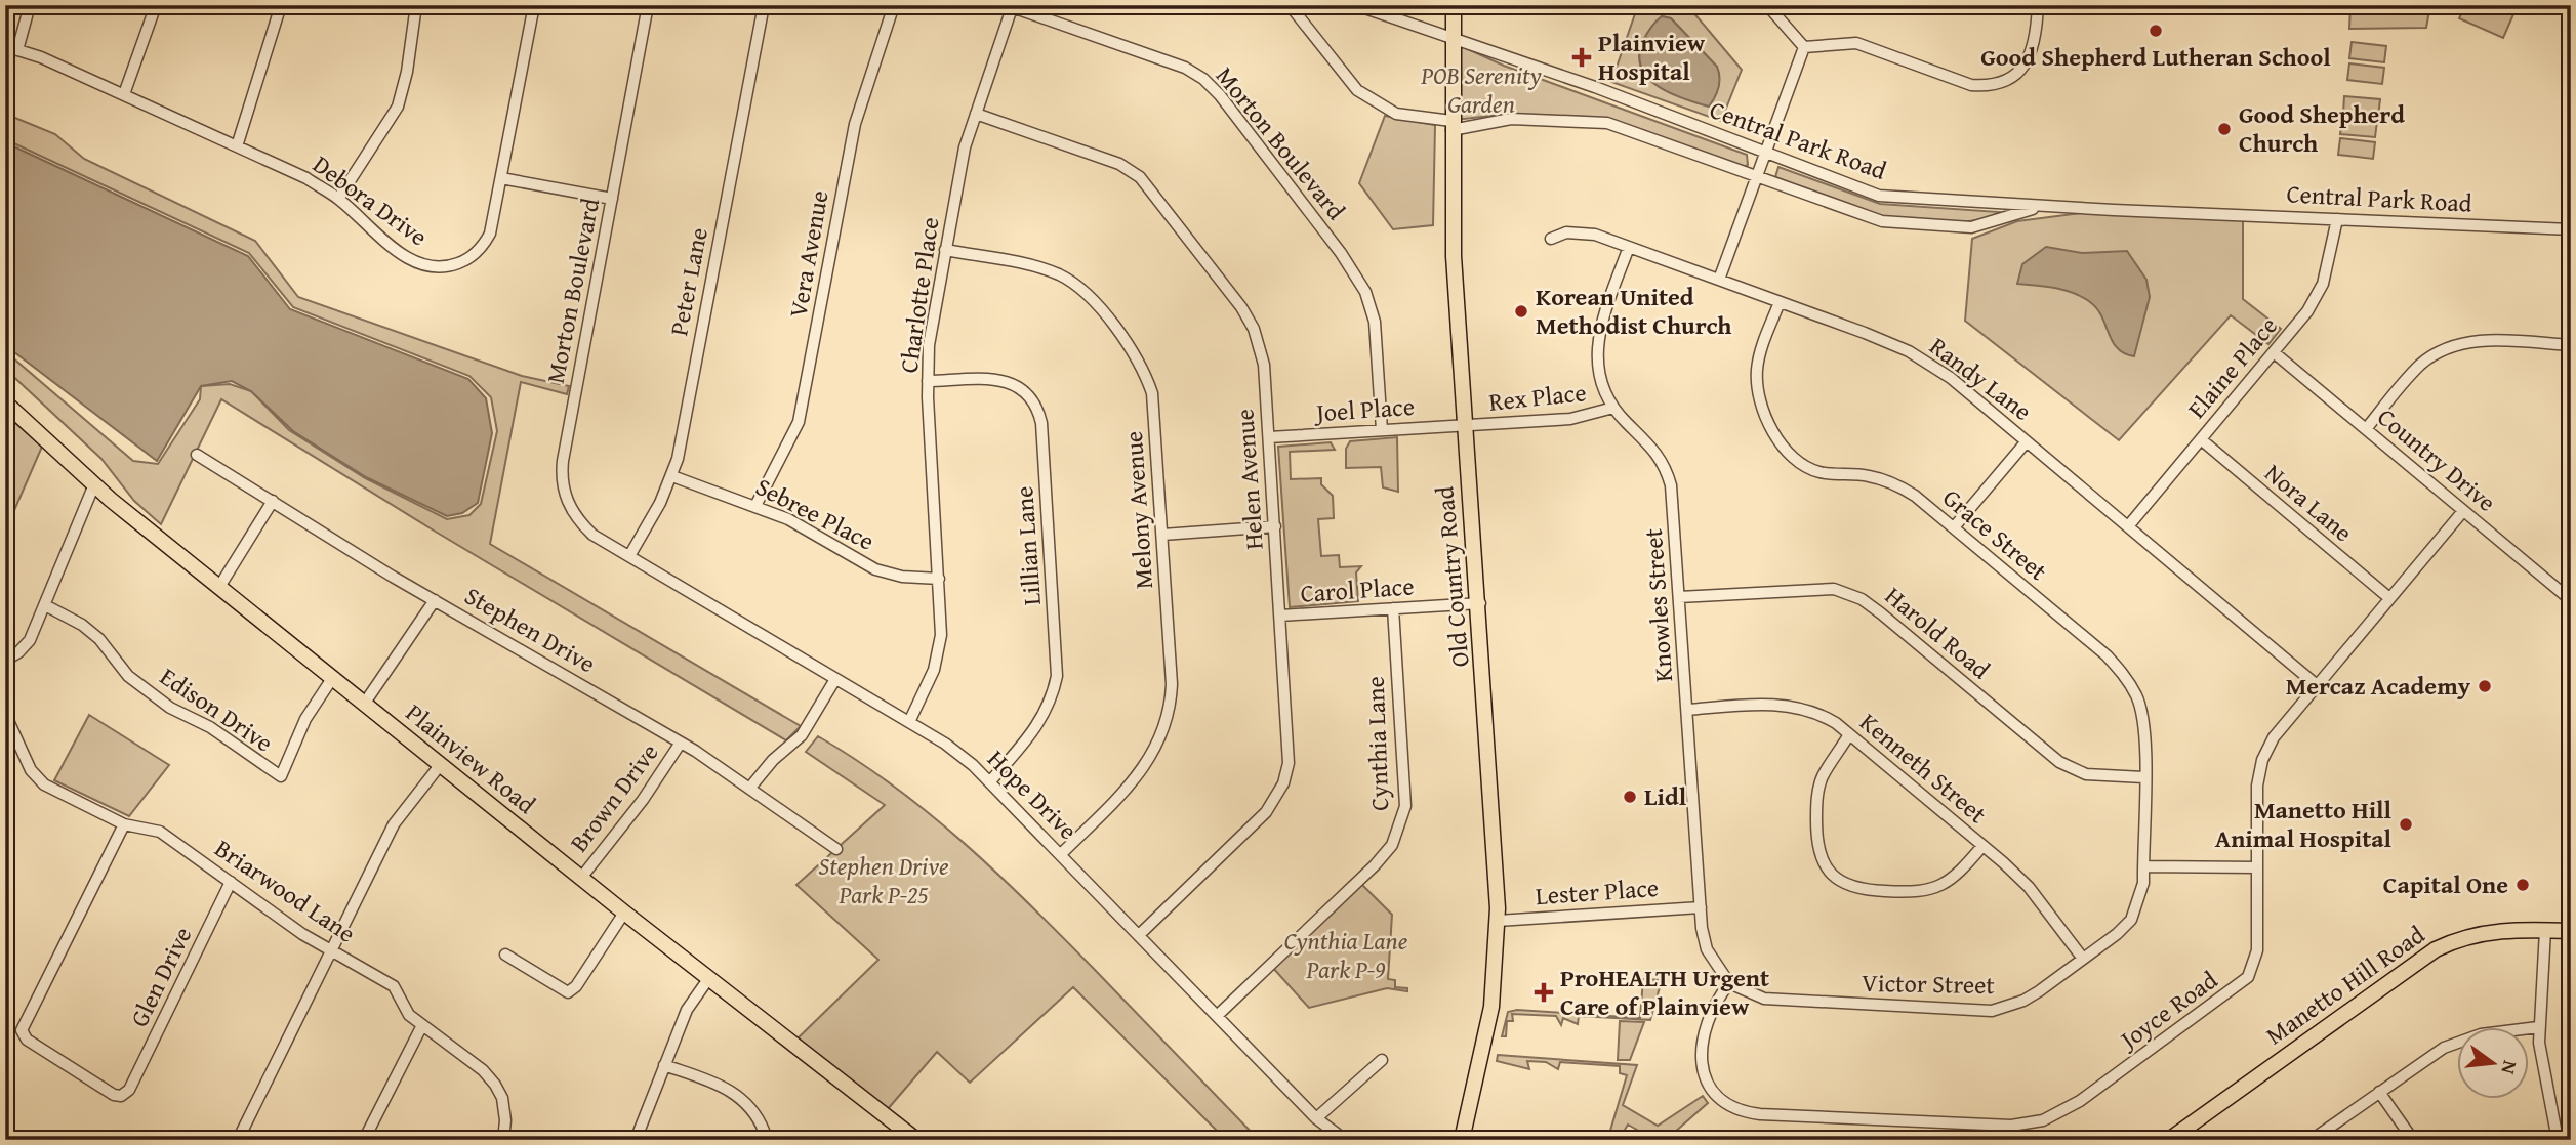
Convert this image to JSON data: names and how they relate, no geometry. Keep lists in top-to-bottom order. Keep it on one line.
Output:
{"streets":{"main road":["Old Country Road","Plainview Road","Manetto Hill Road"],"street":["Central Park Road","Morton Boulevard","Debora Drive","Vera Avenue","Peter Lane","Charlotte Place","Elaine Place","Randy Lane","Rex Place","Joel Place","Country Drive","Helen Avenue","Nora Lane","Melony Avenue","Sebree Place","Grace Street","Lillian Lane","Carol Place","Knowles Street","Stephen Drive","Harold Road","Edison Drive","Cynthia Lane","Kenneth Street","Hope Drive","Brown Drive","Briarwood Lane","Lester Place","Glen Drive","Victor Street","Joyce Road"]},"crossings":[["Central Park Road","Elaine Place"],["Central Park Road","Old Country Road"],["Morton Boulevard","Peter Lane"],["Morton Boulevard","Charlotte Place"],["Morton Boulevard","Joel Place"],["Morton Boulevard","Hope Drive"],["Vera Avenue","Sebree Place"],["Peter Lane","Sebree Place"],["Peter Lane","Hope Drive"],["Charlotte Place","Helen Avenue"],["Charlotte Place","Melony Avenue"],["Charlotte Place","Sebree Place"],["Charlotte Place","Lillian Lane"],["Charlotte Place","Hope Drive"],["Elaine Place","Randy Lane"],["Elaine Place","Country Drive"],["Elaine Place","Nora Lane"],["Randy Lane","Grace Street"],["Randy Lane","Knowles Street"],["Randy Lane","Joyce Road"],["Rex Place","Joel Place"],["Rex Place","Old Country Road"],["Rex Place","Knowles Street"],["Joel Place","Helen Avenue"],["Joel Place","Old Country Road"],["Country Drive","Joyce Road"],["Helen Avenue","Carol Place"],["Helen Avenue","Hope Drive"],["Nora Lane","Joyce Road"],["Melony Avenue","Hope Drive"],["Grace Street","Harold Road"],["Grace Street","Victor Street"],["Lillian Lane","Hope Drive"],["Old Country Road","Carol Place"],["Old Country Road","Lester Place"],["Carol Place","Cynthia Lane"],["Knowles Street","Harold Road"],["Knowles Street","Kenneth Street"],["Knowles Street","Lester Place"],["Knowles Street","Victor Street"],["Knowles Street","Joyce Road"],["Stephen Drive","Brown Drive"],["Edison Drive","Plainview Road"],["Cynthia Lane","Hope Drive"],["Plainview Road","Brown Drive"],["Kenneth Street","Victor Street"],["Briarwood Lane","Glen Drive"],["Victor Street","Joyce Road"]],"parks":["POB Serenity Garden","Stephen Drive Park P-25","Cynthia Lane Park P-9"],"places":{"other":["Good Shepherd Lutheran School","Good Shepherd Church","Korean United Methodist Church","Mercaz Academy","Lidl","Manetto Hill Animal Hospital","Capital One"],"health":["Plainview Hospital","ProHEALTH Urgent Care of Plainview"]},"north":"right"}
